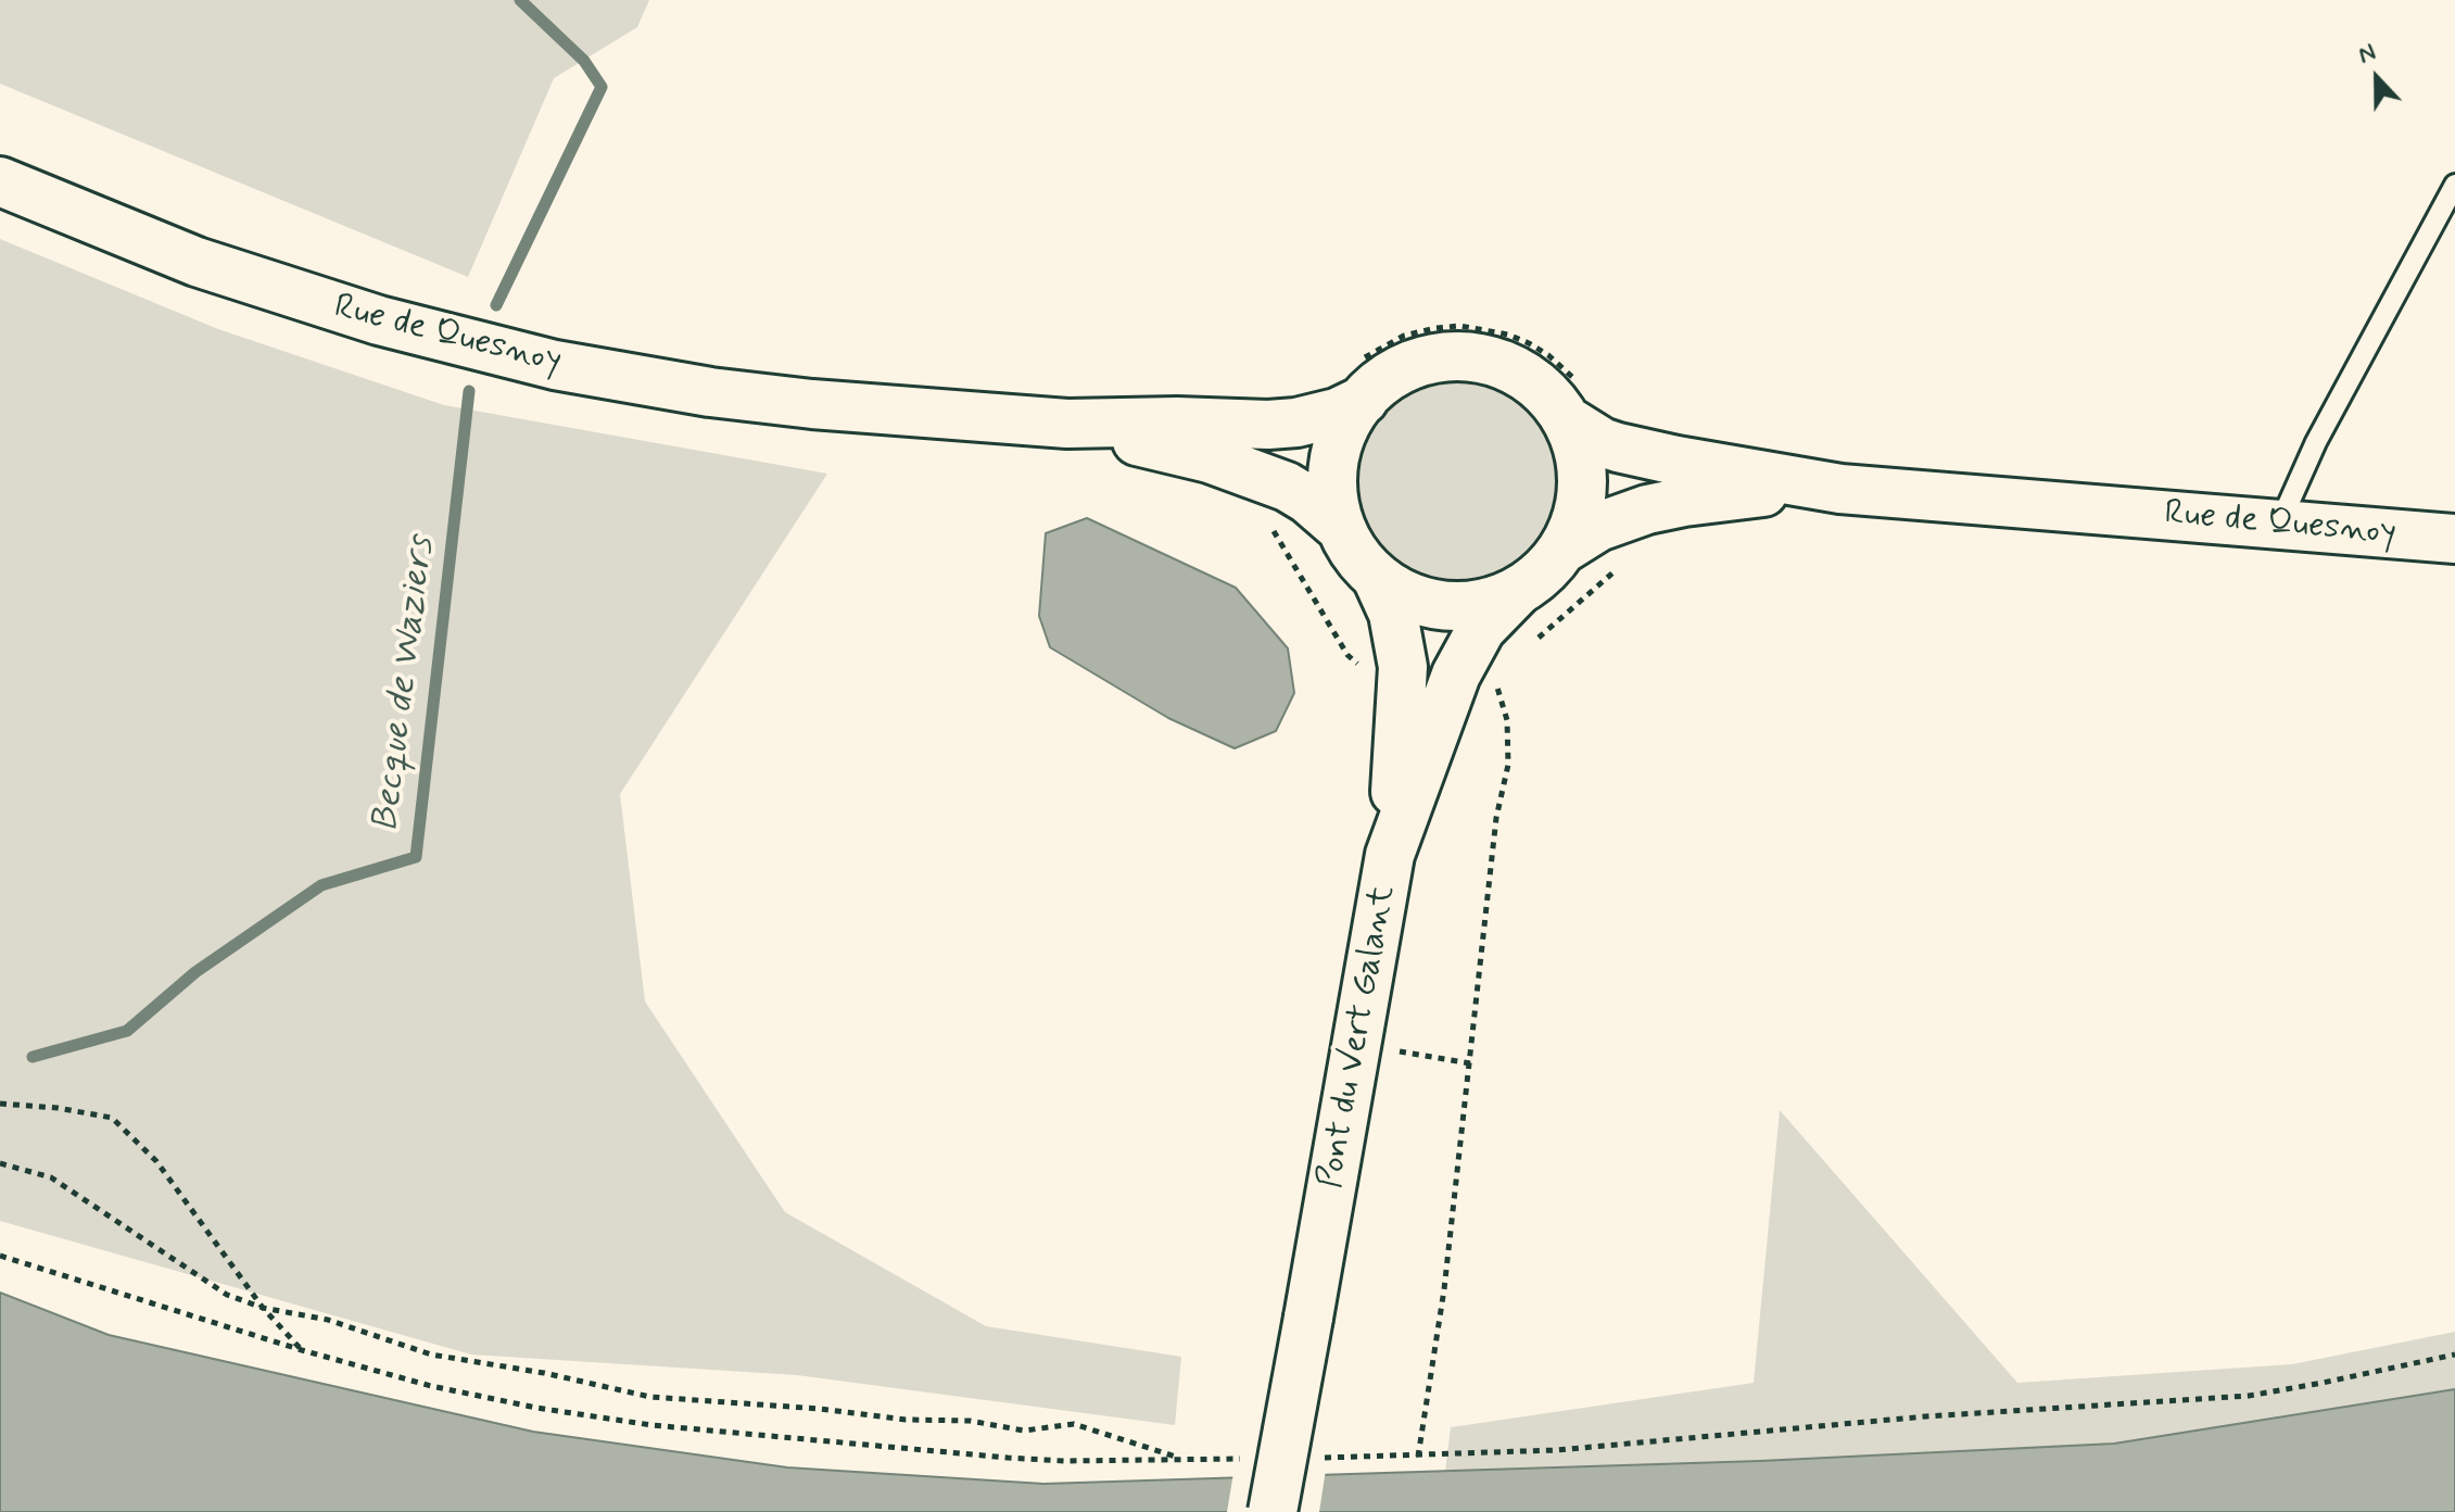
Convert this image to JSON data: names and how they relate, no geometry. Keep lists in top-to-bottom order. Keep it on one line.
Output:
{"streets":{"main road":["Rue de Quesnoy","Pont du Vert Galant"]},"water":["Becque de Waziers"],"north":"top"}
